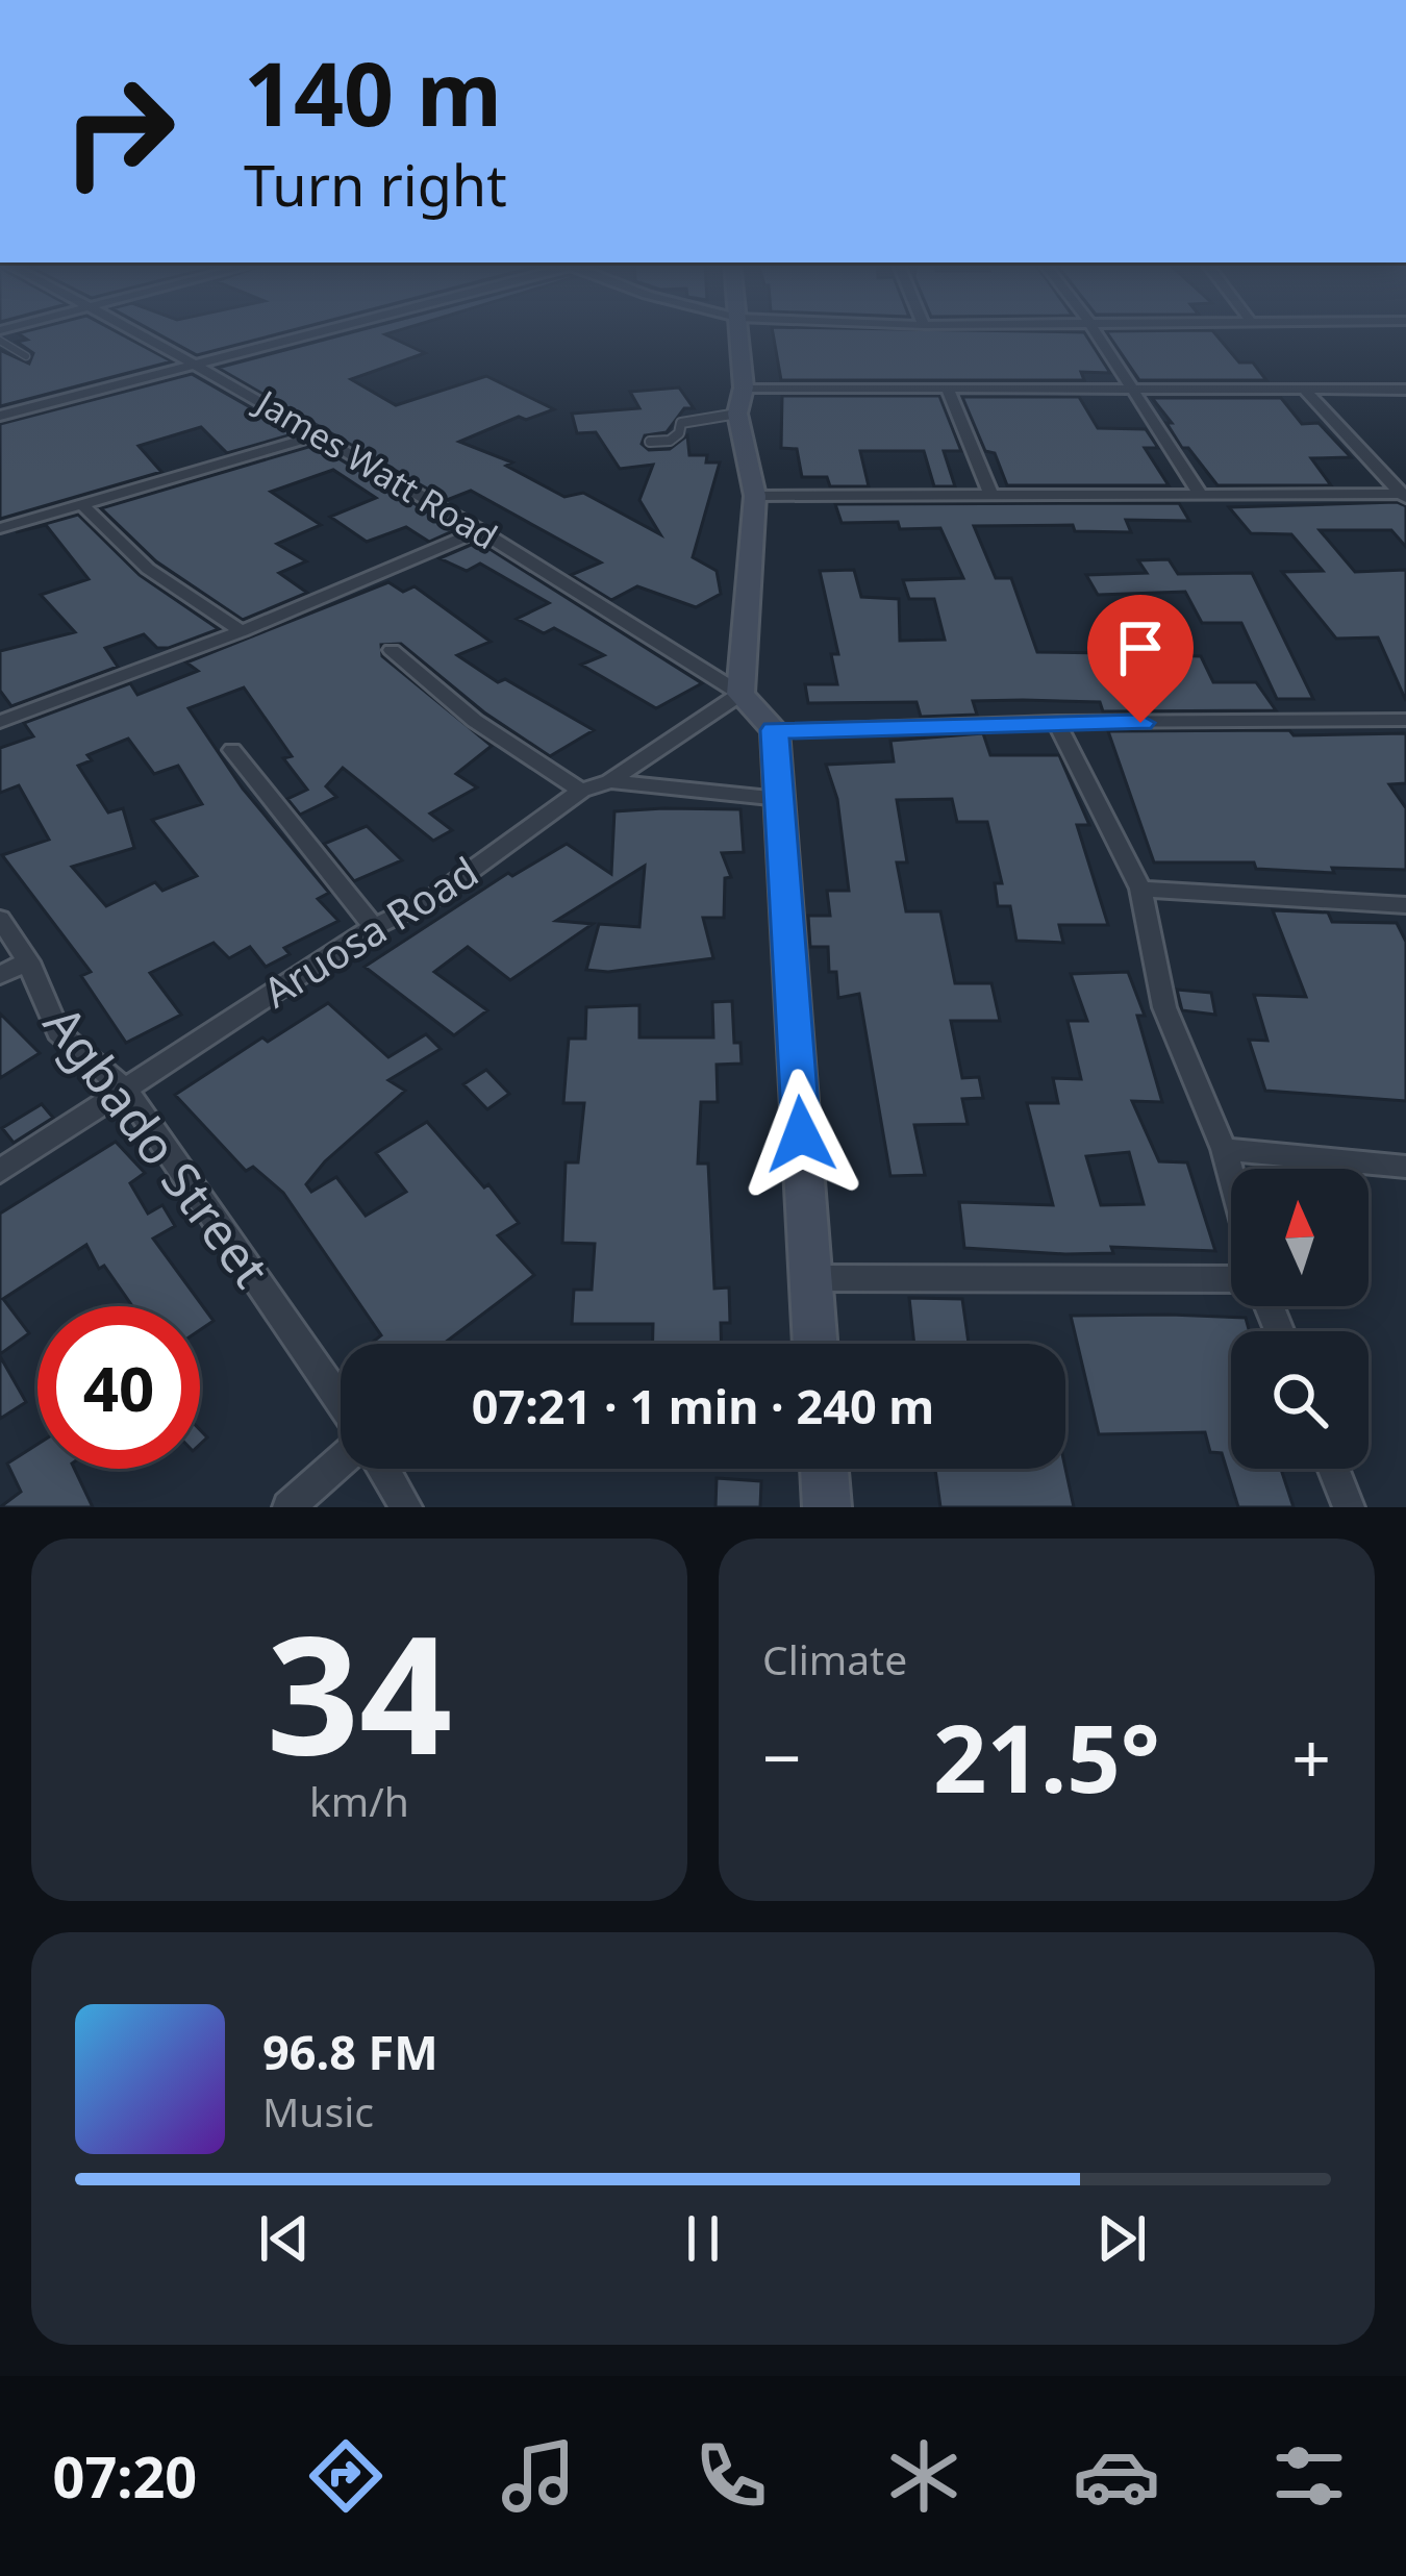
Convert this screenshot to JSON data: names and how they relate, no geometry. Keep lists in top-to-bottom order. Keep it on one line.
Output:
{"streets":{"street":["James Watt Road","Aruosa Road","Agbado Street"]},"crossings":[["James Watt Road","Aruosa Road"],["Aruosa Road","Agbado Street"]],"north":"top","page":{"turn":["140 m","Turn right"],"limit":"40","trip":"07:21 · 1 min · 240 m","tile":[["34","km/h"],"Climate"],"heat":["−","21.5°","+"],"song":["96.8 FM","Music"],"tabs":"07:20"}}
